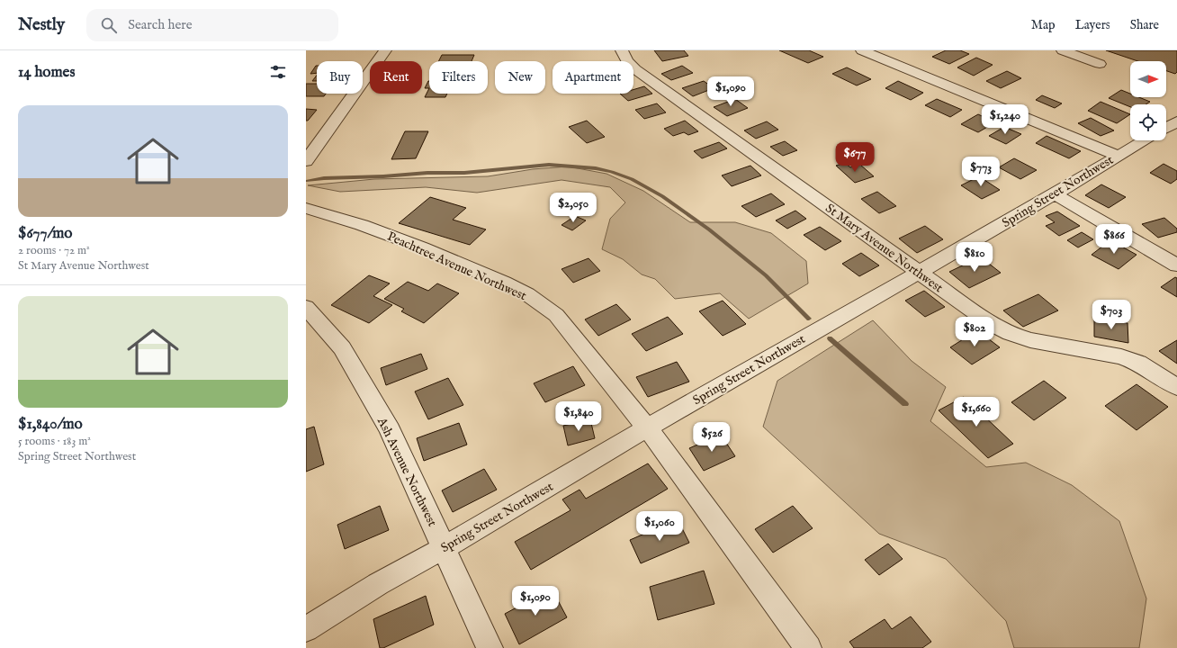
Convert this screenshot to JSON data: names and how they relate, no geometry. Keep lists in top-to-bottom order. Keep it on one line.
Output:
{"streets":{"street":["Spring Street Northwest","St Mary Avenue Northwest","Peachtree Avenue Northwest","Ash Avenue Northwest"]},"crossings":[["Spring Street Northwest","St Mary Avenue Northwest"],["Spring Street Northwest","Peachtree Avenue Northwest"],["Spring Street Northwest","Ash Avenue Northwest"]],"north":"right","page":{"header":"Nestly","search":"Search here","nav":["Map","Layers","Share"],"heading":"14 homes","chip":["Buy","Rent","Filters","New","Apartment"],"price":["$1,090","$1,240","$677","$773","$2,050","$866","$810","$703","$802","$1,660","$1,840","$526","$1,060","$1,090"],"list":[{"name":"$677/mo","note":"2 rooms · 72 m² · St Mary Avenue Northwest"},{"name":"$1,840/mo","note":"5 rooms · 183 m² · Spring Street Northwest"}]}}
